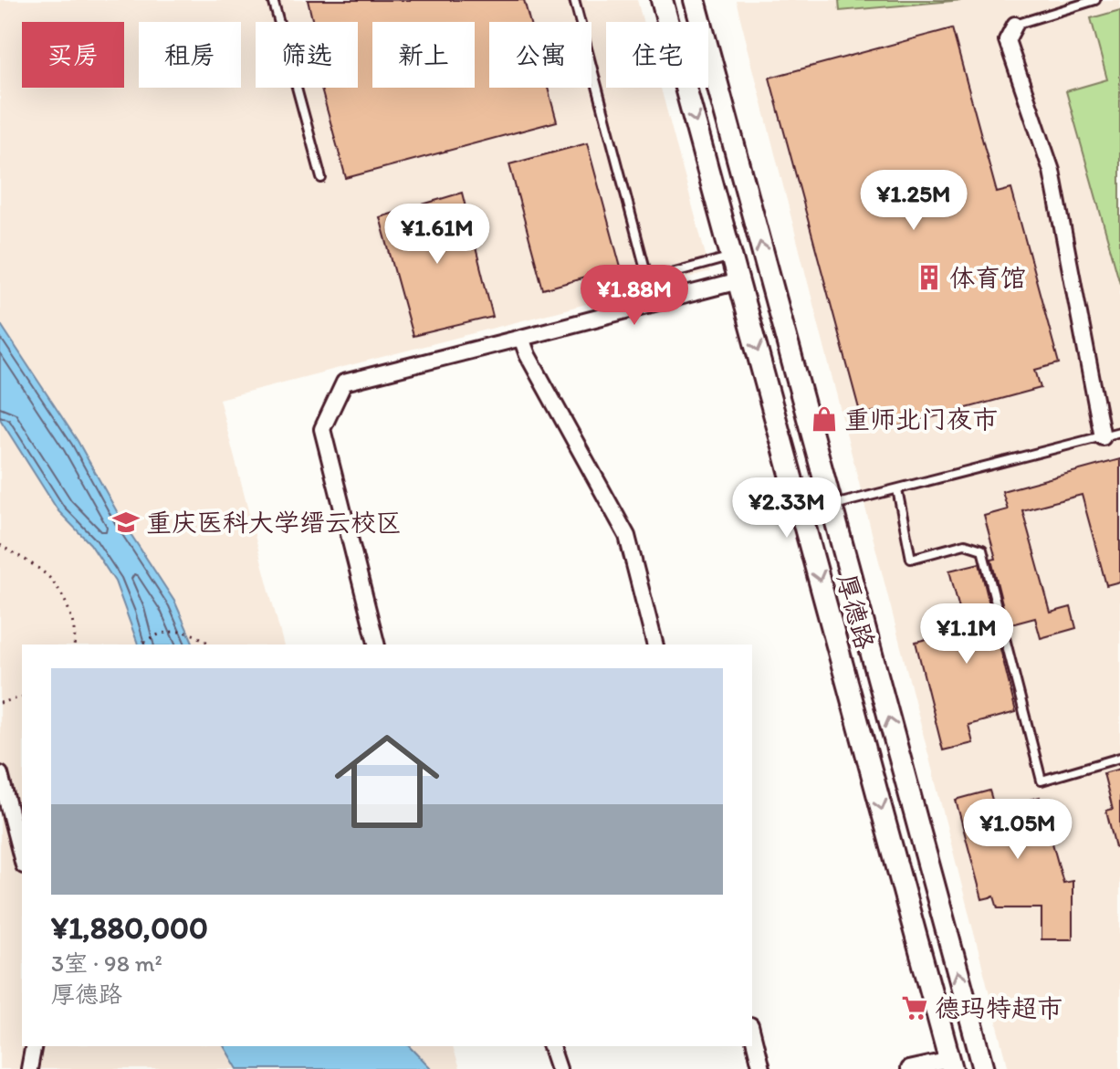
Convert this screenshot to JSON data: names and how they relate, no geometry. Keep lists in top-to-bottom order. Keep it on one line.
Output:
{"streets":{"main road":["厚德路"]},"places":{"building":["体育馆"],"shop":["重师北门夜市"],"school or university":["重庆医科大学缙云校区"],"supermarket":["德玛特超市"]},"page":{"chip":["买房","租房","筛选","新上","公寓","住宅"],"price":["¥1.25M","¥1.61M","¥1.88M","¥2.33M","¥1.1M","¥1.05M"],"list":[{"name":"¥1,880,000","note":"3室 · 98 m² · 厚德路"}]}}
